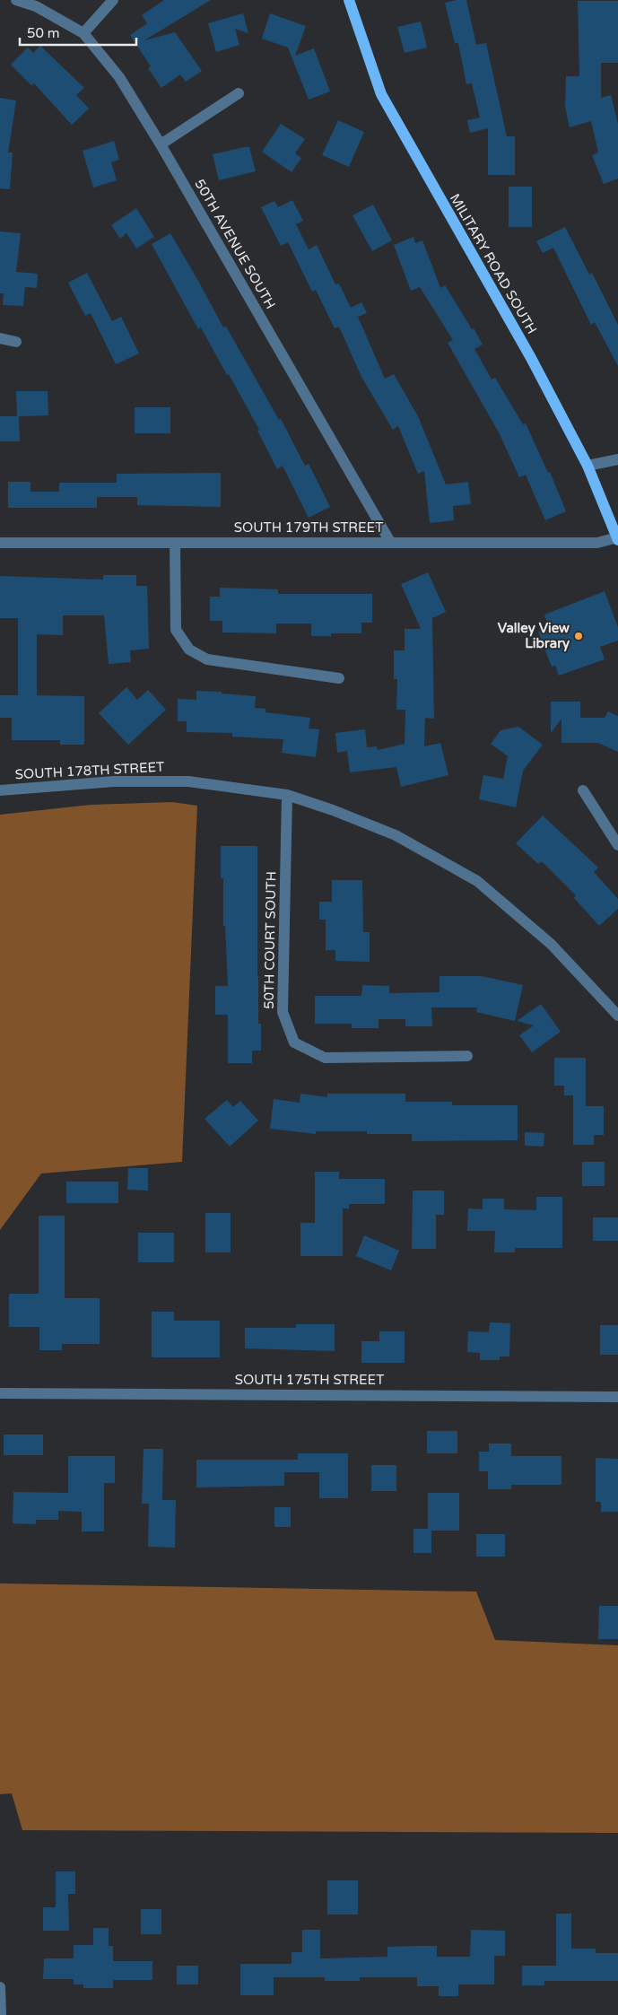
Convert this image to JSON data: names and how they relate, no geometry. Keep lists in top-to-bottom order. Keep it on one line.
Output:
{"streets":{"main road":["MILITARY ROAD SOUTH"],"street":["50TH AVENUE SOUTH","SOUTH 179TH STREET","SOUTH 178TH STREET","50TH COURT SOUTH","SOUTH 175TH STREET"]},"crossings":[["50TH AVENUE SOUTH","SOUTH 179TH STREET"],["MILITARY ROAD SOUTH","SOUTH 179TH STREET"],["SOUTH 178TH STREET","50TH COURT SOUTH"]],"places":["Valley View Library"],"scale_bar":"50 m"}
